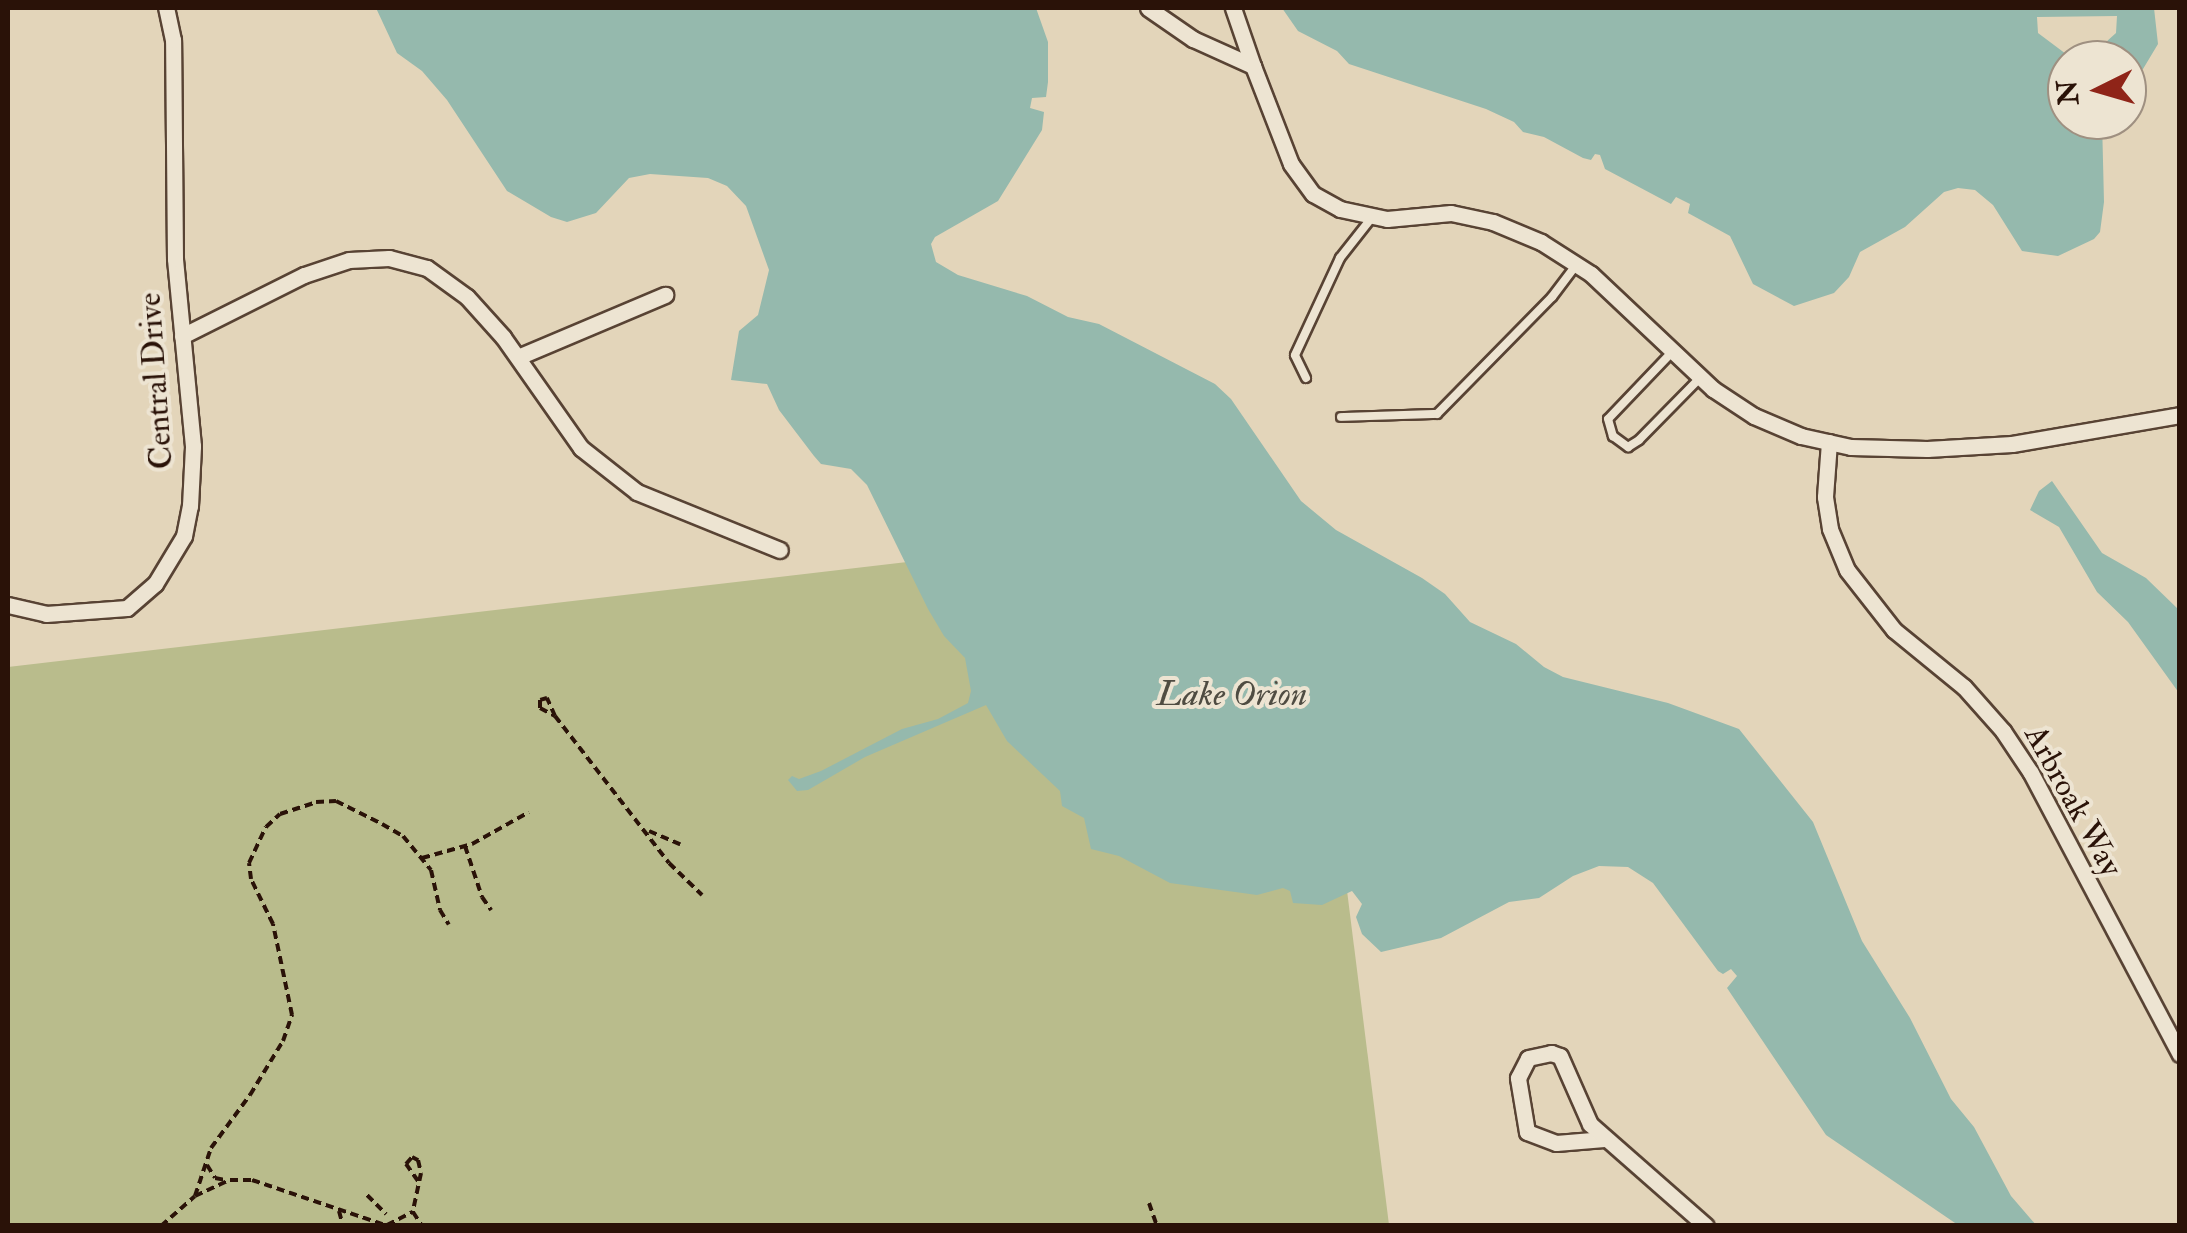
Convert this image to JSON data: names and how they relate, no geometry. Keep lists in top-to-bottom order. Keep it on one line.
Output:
{"streets":{"street":["Central Drive","Arbroak Way"]},"water":["Lake Orion"],"north":"left"}
